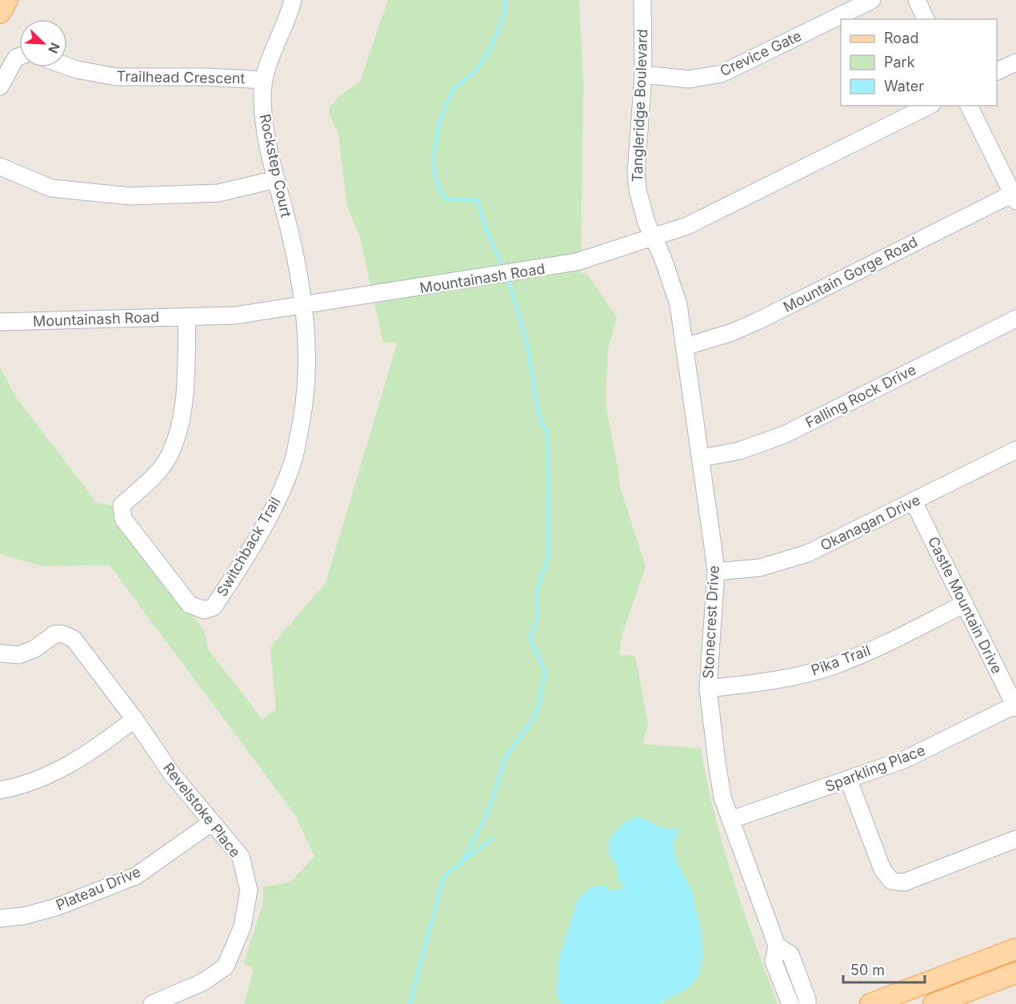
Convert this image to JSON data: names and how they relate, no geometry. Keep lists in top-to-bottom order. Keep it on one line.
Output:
{"streets":{"street":["Crevice Gate","Trailhead Crescent","Tangleridge Boulevard","Rockstep Court","Mountain Gorge Road","Mountainash Road","Falling Rock Drive","Okanagan Drive","Switchback Trail","Castle Mountain Drive","Stonecrest Drive","Pika Trail","Sparkling Place","Revelstoke Place","Plateau Drive"]},"crossings":[["Crevice Gate","Tangleridge Boulevard"],["Trailhead Crescent","Rockstep Court"],["Tangleridge Boulevard","Mountainash Road"],["Tangleridge Boulevard","Stonecrest Drive"],["Rockstep Court","Mountainash Road"],["Rockstep Court","Switchback Trail"],["Mountain Gorge Road","Stonecrest Drive"],["Mountainash Road","Switchback Trail"],["Mountainash Road","Stonecrest Drive"],["Falling Rock Drive","Stonecrest Drive"],["Okanagan Drive","Castle Mountain Drive"],["Okanagan Drive","Stonecrest Drive"],["Castle Mountain Drive","Pika Trail"],["Castle Mountain Drive","Sparkling Place"],["Stonecrest Drive","Pika Trail"],["Stonecrest Drive","Sparkling Place"],["Revelstoke Place","Plateau Drive"]],"legend":["Road","Park","Water"],"scale_bar":"50 m","north":"bottom right"}
